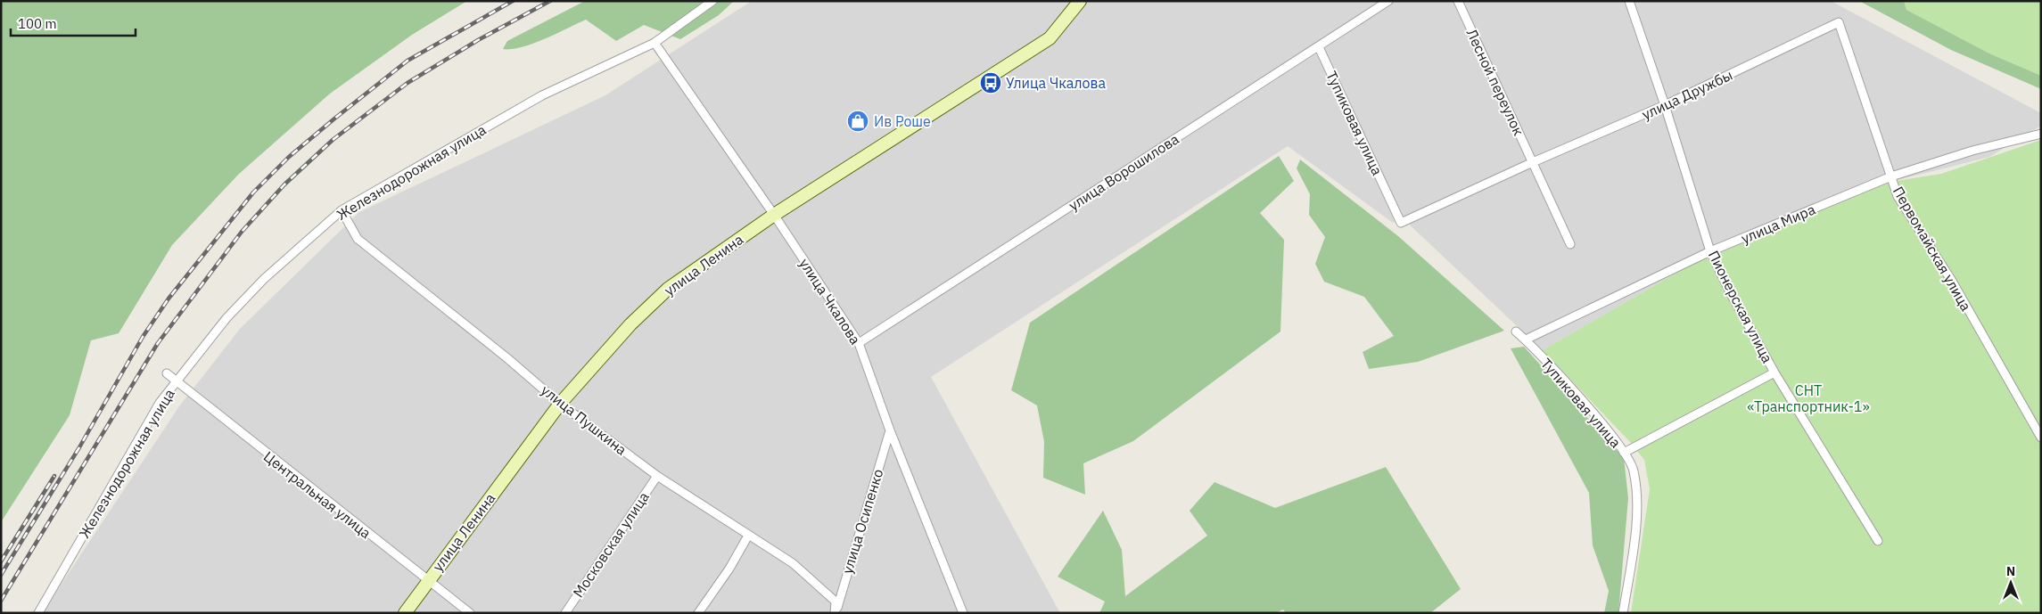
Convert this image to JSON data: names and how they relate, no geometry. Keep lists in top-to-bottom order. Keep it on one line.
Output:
{"streets":{"street":["Лесной переулок","улица Дружбы","Тупиковая улица","Железнодорожная улица","улица Ворошилова","улица Мира","Первомайская улица","улица Ленина","улица Чкалова","Пионерская улица","улица Пушкина","Центральная улица","улица Осипенко","Московская улица"]},"crossings":[["Лесной переулок","улица Дружбы"],["улица Дружбы","Тупиковая улица"],["улица Дружбы","Первомайская улица"],["улица Дружбы","Пионерская улица"],["Тупиковая улица","улица Ворошилова"],["Тупиковая улица","улица Мира"],["Железнодорожная улица","улица Чкалова"],["Железнодорожная улица","улица Пушкина"],["Железнодорожная улица","Центральная улица"],["улица Ворошилова","улица Чкалова"],["улица Мира","Первомайская улица"],["улица Мира","Пионерская улица"],["улица Ленина","улица Чкалова"],["улица Ленина","улица Пушкина"],["улица Ленина","Центральная улица"],["улица Чкалова","улица Осипенко"],["улица Пушкина","улица Осипенко"],["улица Пушкина","Московская улица"]],"parks":["СНТ «Транспортник-1»"],"places":{"bus stop":["Улица Чкалова"],"shop":["Ив Роше"]},"scale_bar":"100 m","north":"top"}
